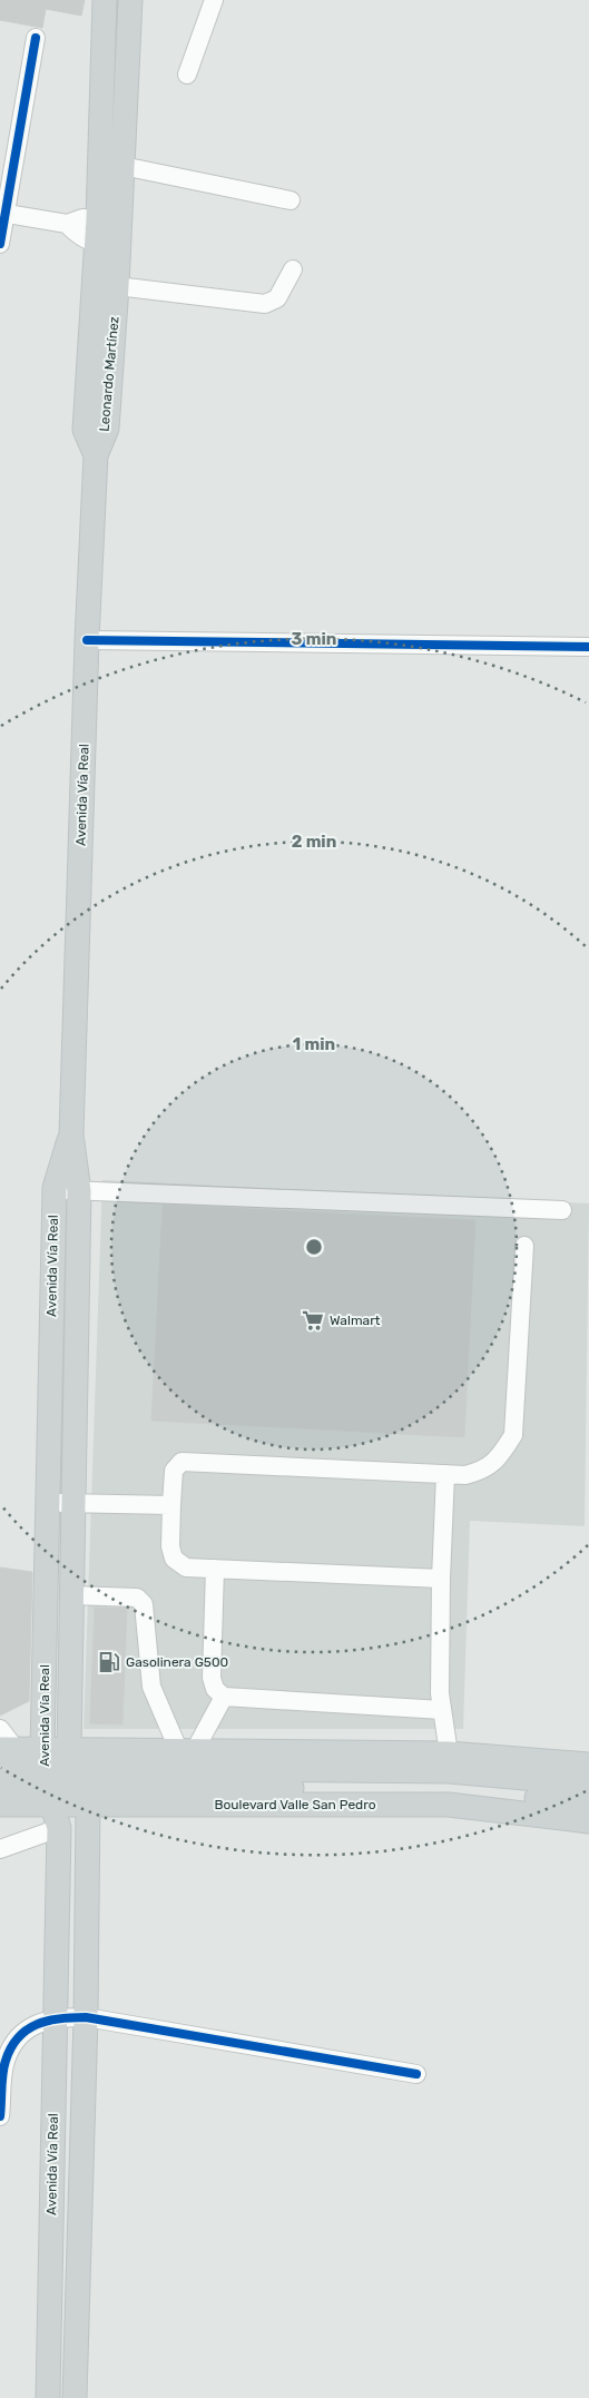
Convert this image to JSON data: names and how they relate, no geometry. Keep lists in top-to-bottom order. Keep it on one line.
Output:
{"streets":{"main road":["Leonardo Martínez","Avenida Vía Real","Boulevard Valle San Pedro"]},"crossings":[["Leonardo Martínez","Avenida Vía Real"],["Avenida Vía Real","Boulevard Valle San Pedro"]],"places":{"supermarket":["Walmart"],"fuel station":["Gasolinera G500"]},"rings":["3 min","2 min","1 min"]}
